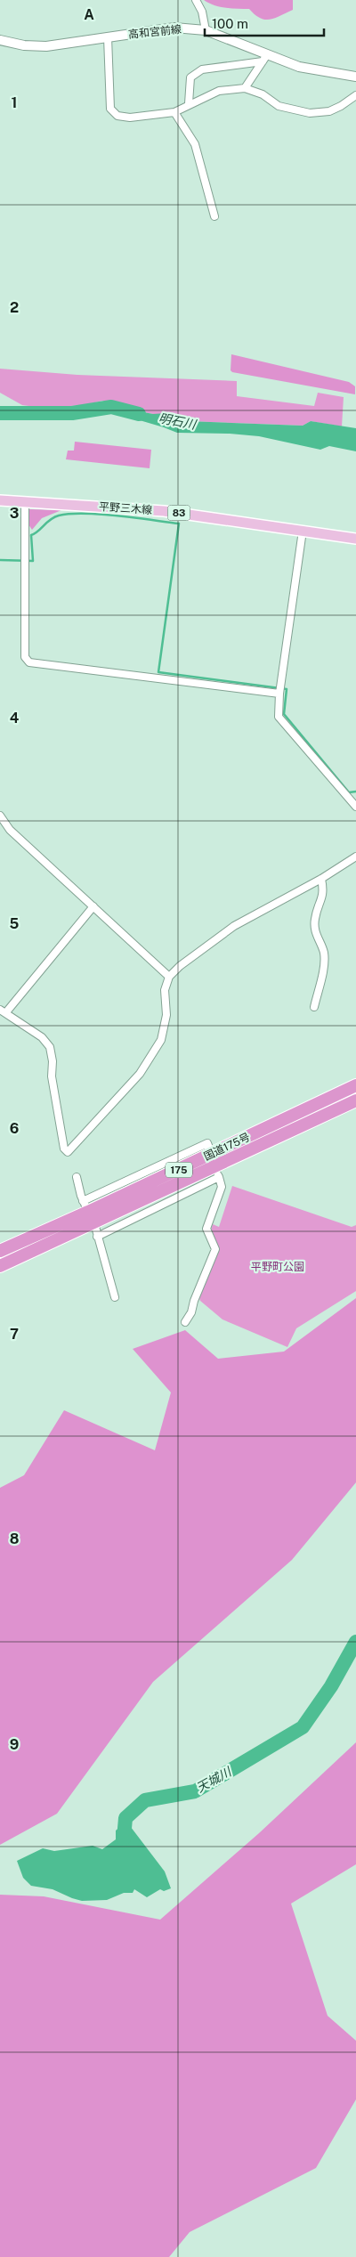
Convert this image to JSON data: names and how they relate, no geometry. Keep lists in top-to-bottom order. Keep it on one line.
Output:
{"streets":{"highway":["国道175号","175"],"main road":["平野三木線","83"],"street":["高和宮前線"]},"water":["明石川","天城川"],"parks":["平野町公園"],"scale_bar":"100 m","grid":{"columns":["A"],"rows":["1","2","3","4","5","6","7","8","9"]}}
